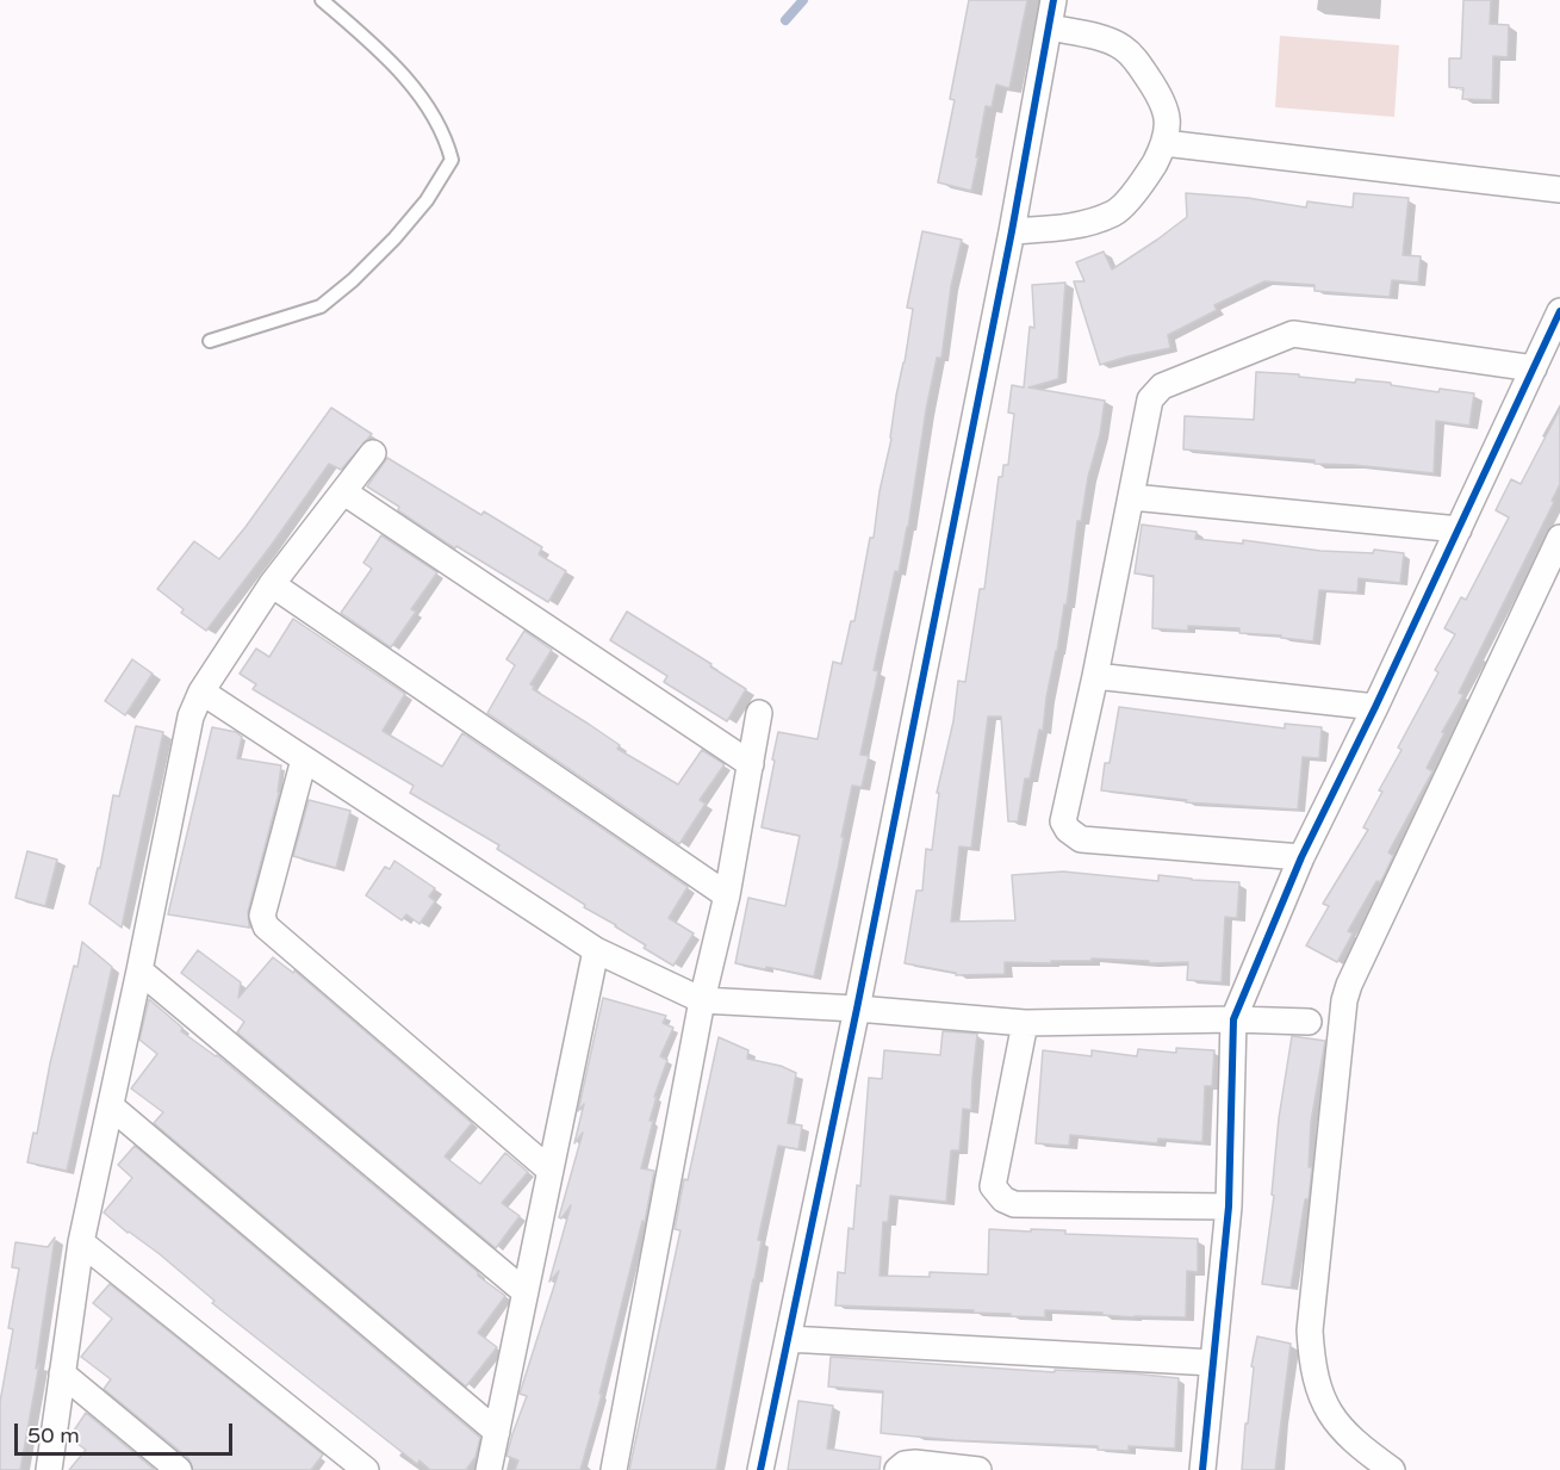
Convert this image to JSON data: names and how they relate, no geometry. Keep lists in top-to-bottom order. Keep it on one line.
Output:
{"scale_bar":"50 m"}
